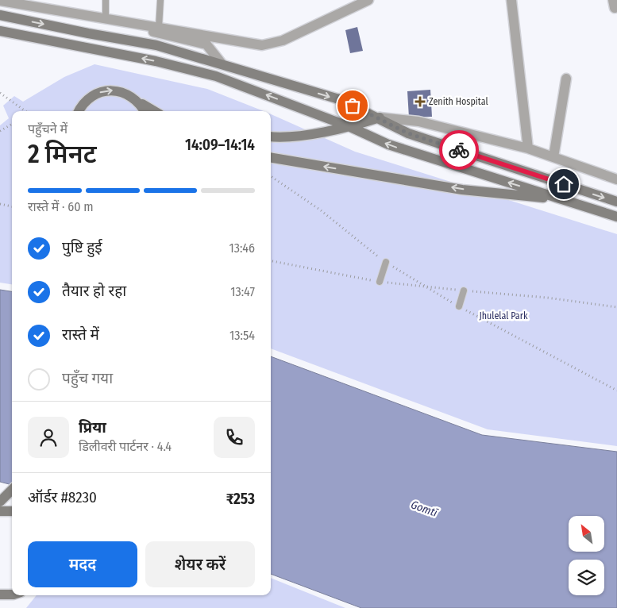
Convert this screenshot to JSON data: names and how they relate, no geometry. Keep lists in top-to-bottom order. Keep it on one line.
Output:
{"water":["Gomtī"],"parks":["Jhulelal Park"],"places":{"health":["Zenith Hospital"]},"north":"top left","page":{"heading":["2 मिनट","पहुँचने में","14:09–14:14"],"panel":["प्रिया","डिलीवरी पार्टनर · 4.4","ऑर्डर #8230","₹253"],"bar":"रास्ते में · 60 m","list":[["पुष्टि हुई","13:46"],["तैयार हो रहा","13:47"],["रास्ते में","13:54"],"पहुँच गया"],"buttons":["मदद","शेयर करें"]}}
